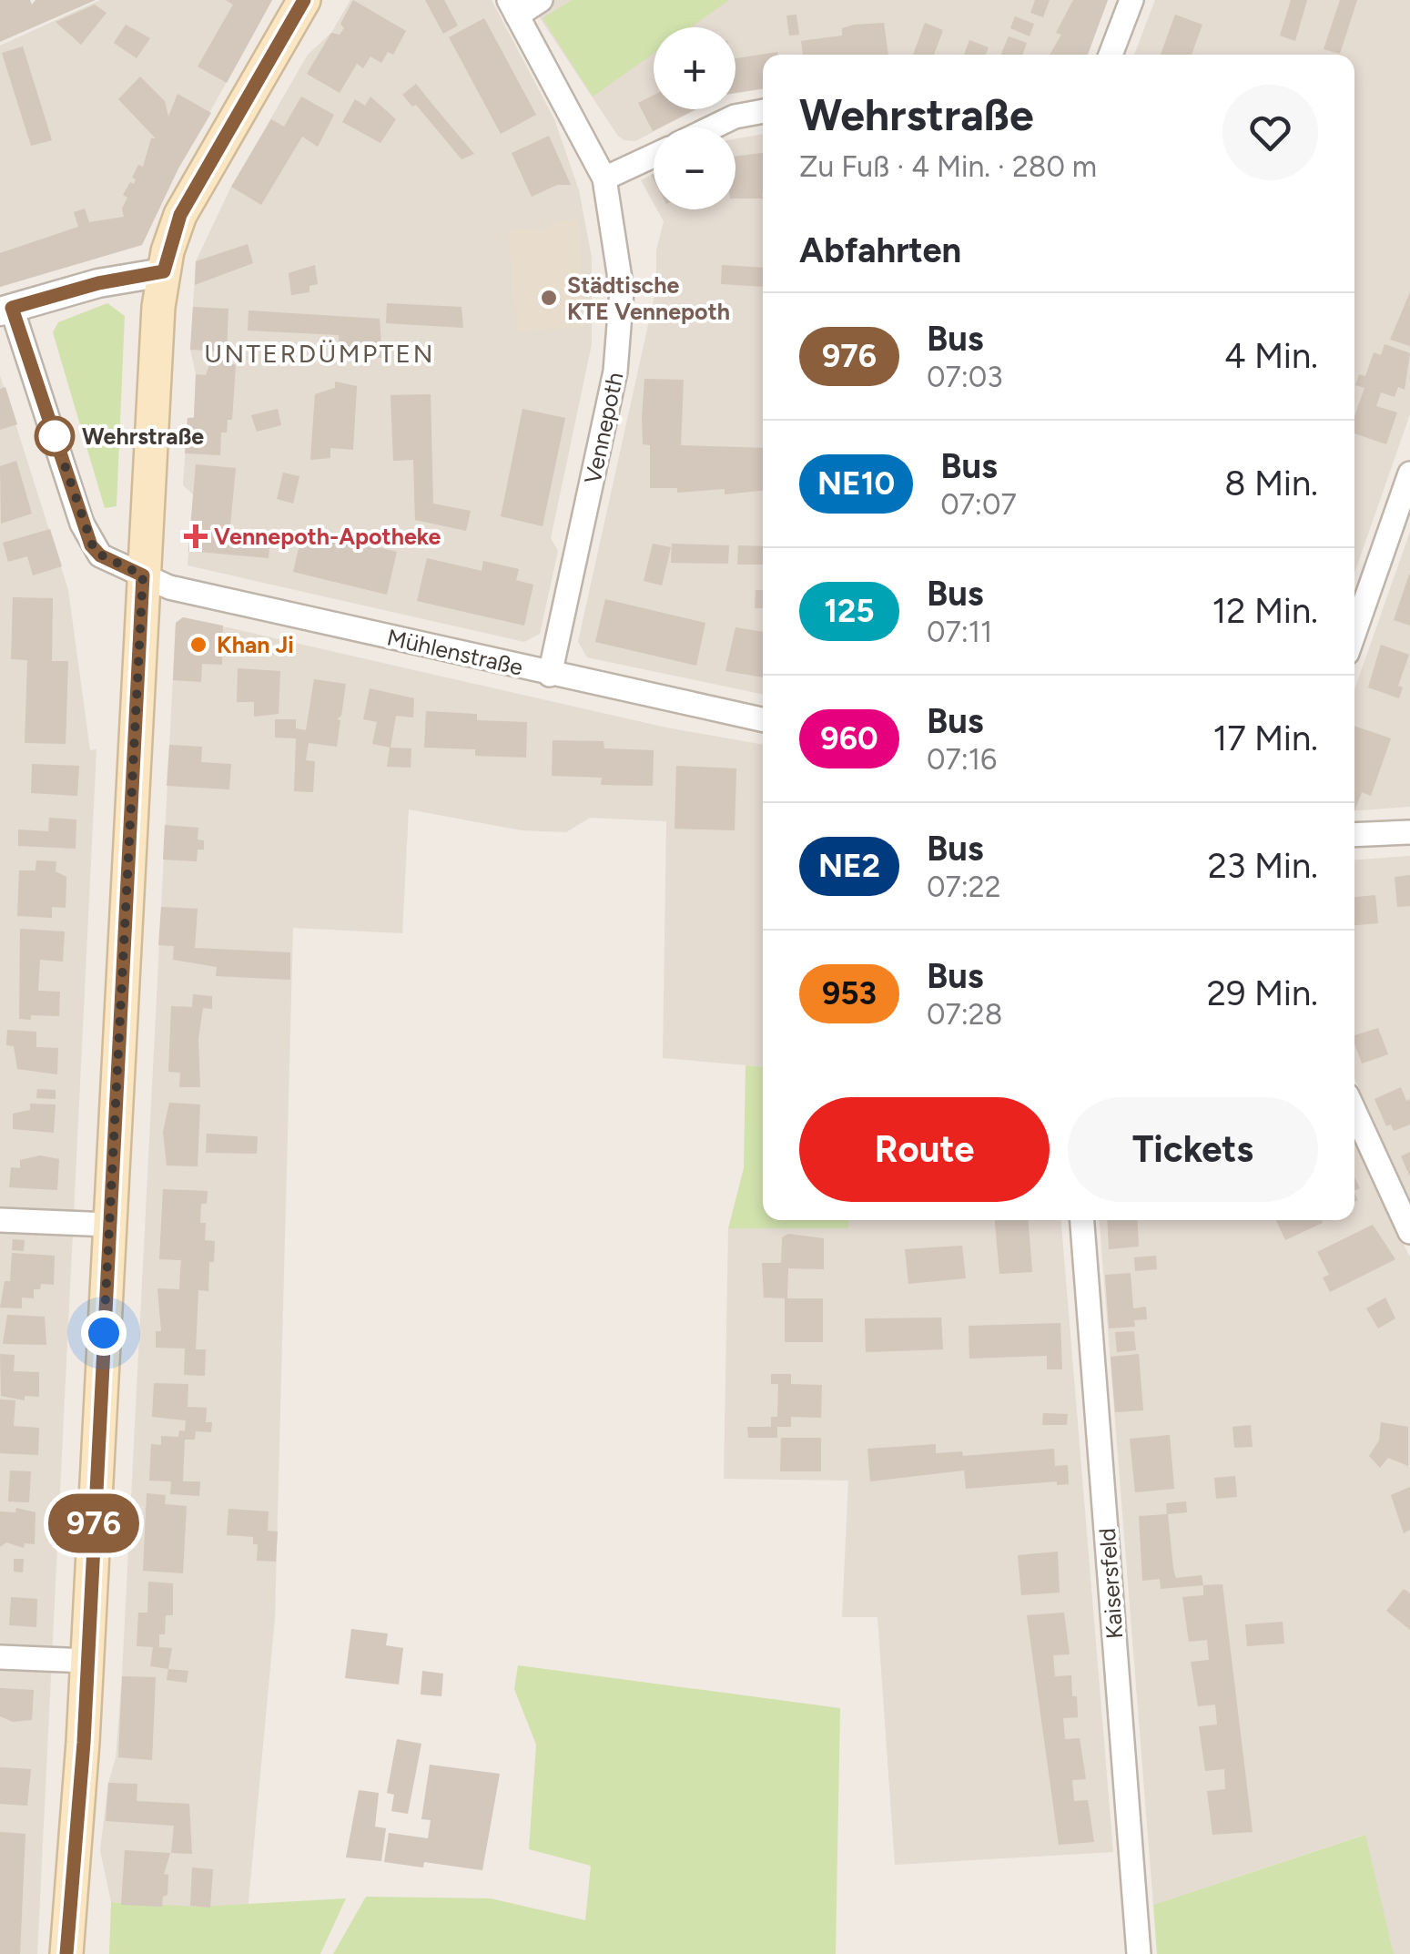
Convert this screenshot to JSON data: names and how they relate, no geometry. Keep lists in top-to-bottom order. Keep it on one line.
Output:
{"streets":{"street":["Vennepoth","Mühlenstraße","Kaisersfeld"]},"crossings":[["Vennepoth","Mühlenstraße"]],"districts":["UNTERDÜMPTEN"],"places":{"other":["Städtische KTE Vennepoth","Wehrstraße","Khan Ji"],"health":["Vennepoth-Apotheke"]},"lines":["bus line 976"],"page":{"on_map":"976","map_buttons":["+","−"],"heading":[["Wehrstraße","Zu Fuß · 4 Min. · 280 m"],"Abfahrten"],"list":[{"mark":"976","name":"Bus","note":"07:03","value":"4 Min."},{"mark":"NE10","name":"Bus","note":"07:07","value":"8 Min."},{"mark":"125","name":"Bus","note":"07:11","value":"12 Min."},{"mark":"960","name":"Bus","note":"07:16","value":"17 Min."},{"mark":"NE2","name":"Bus","note":"07:22","value":"23 Min."},{"mark":"953","name":"Bus","note":"07:28","value":"29 Min."}],"buttons":["Route","Tickets"]}}
